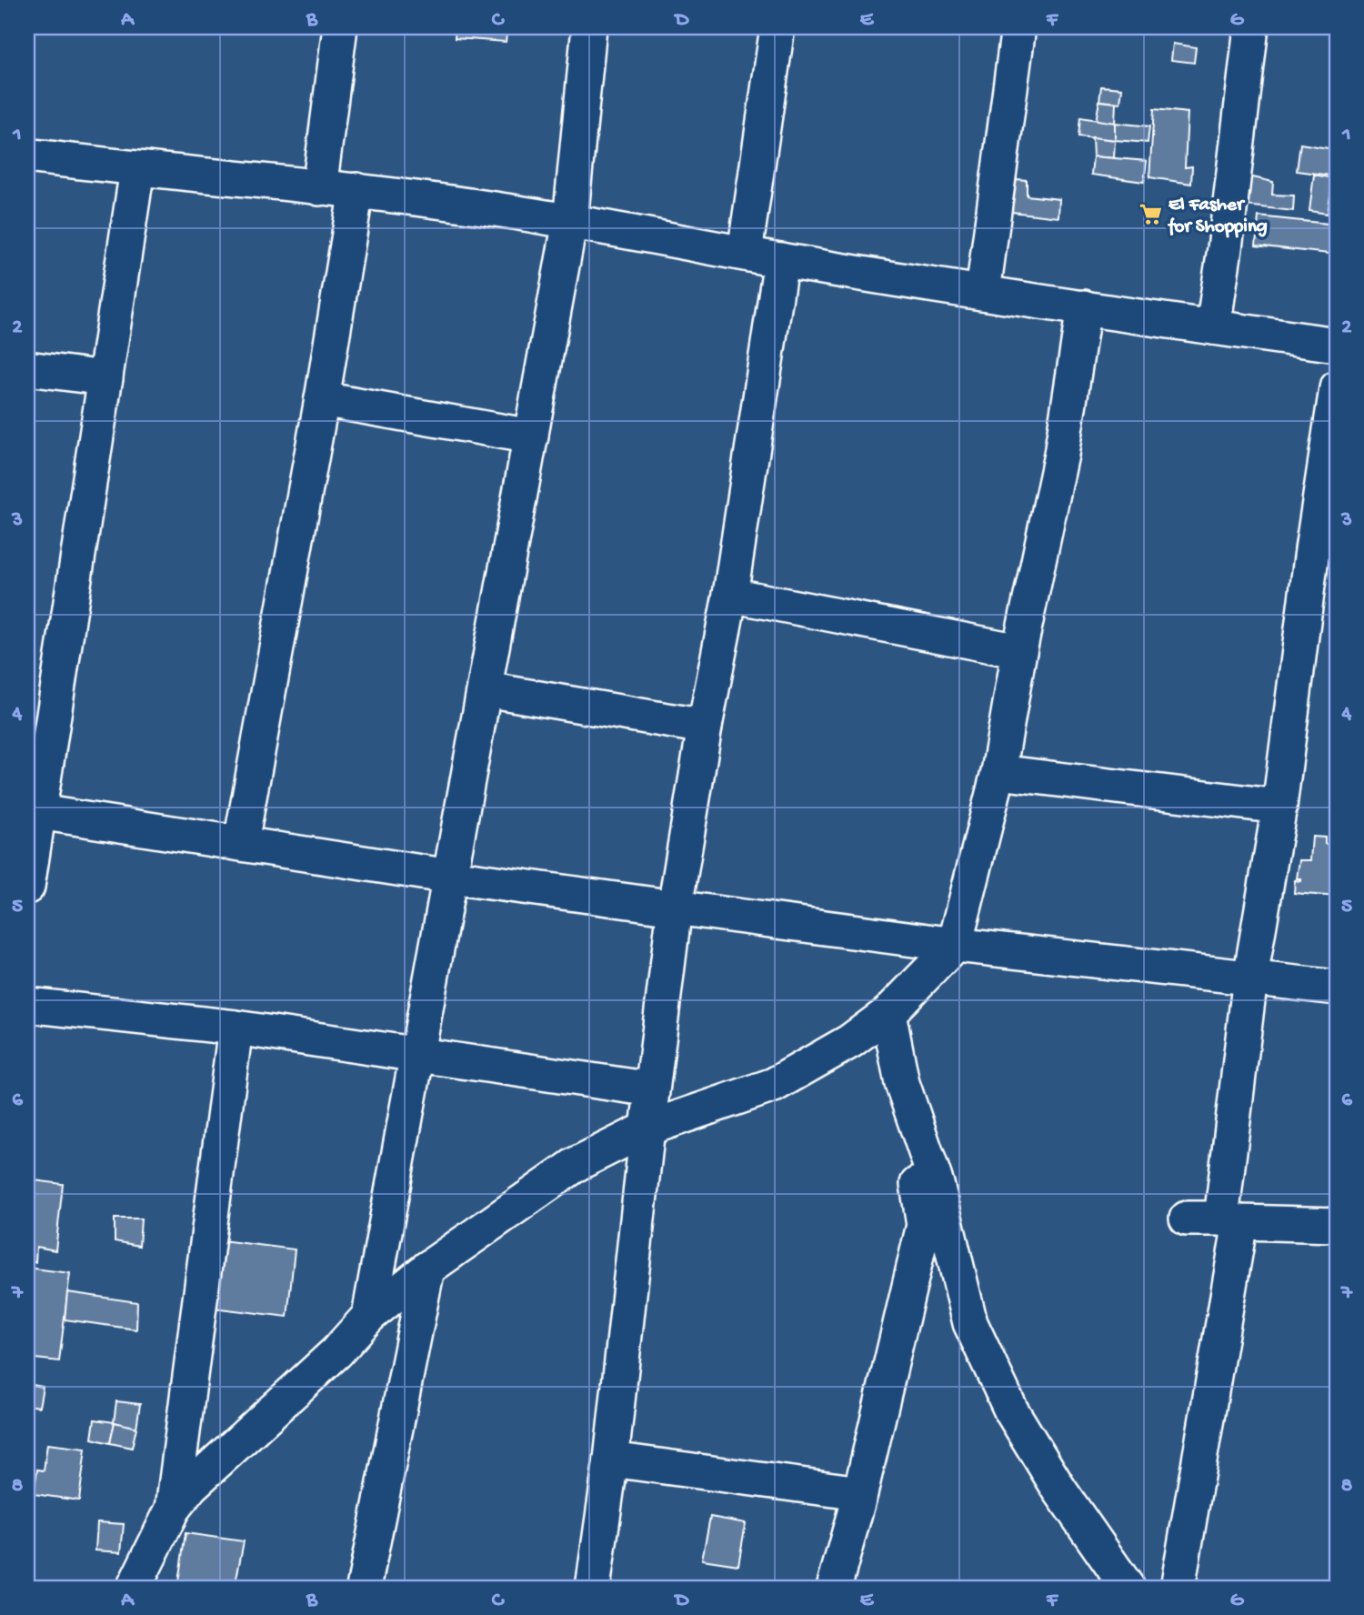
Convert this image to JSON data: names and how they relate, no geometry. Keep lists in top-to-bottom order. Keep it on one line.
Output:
{"places":{"supermarket":["El Fasher for Shopping"]},"grid":{"columns":["A","B","C","D","E","F","G"],"rows":["1","2","3","4","5","6","7","8"]}}
